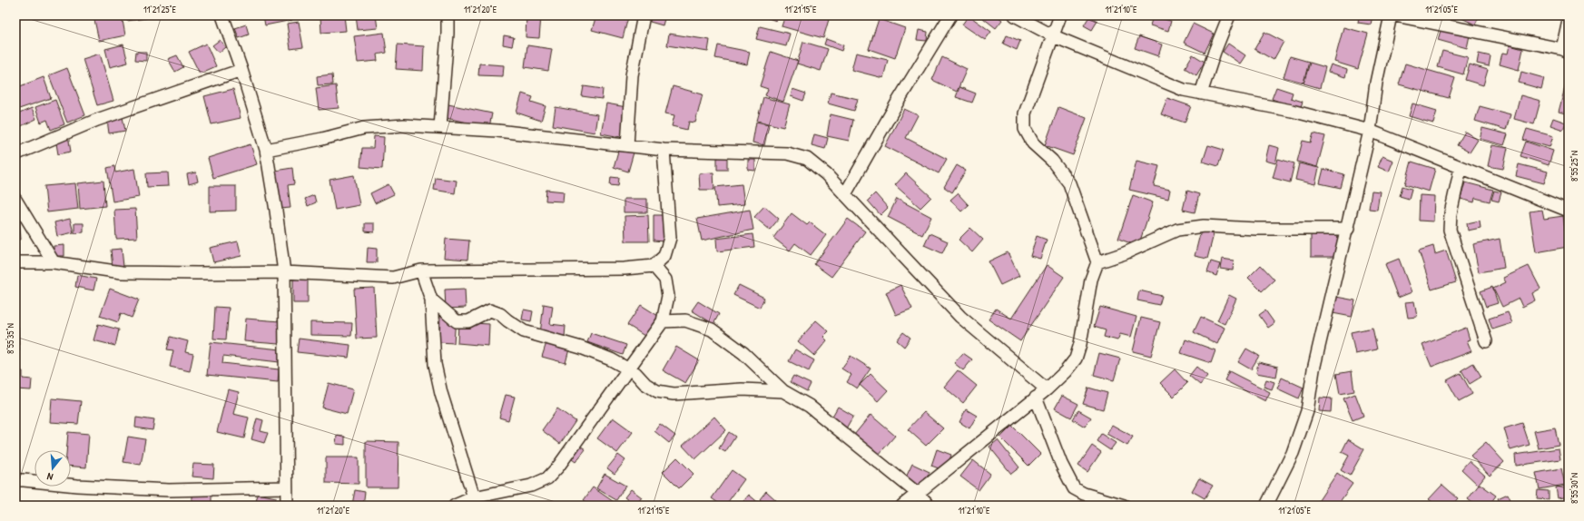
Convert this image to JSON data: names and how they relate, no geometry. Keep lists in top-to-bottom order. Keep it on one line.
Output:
{"north":"bottom","coordinates":["11°21'25\"E","11°21'20\"E","11°21'15\"E","11°21'10\"E","11°21'05\"E","8°55'25\"N","8°55'35\"N","8°55'30\"N"]}
